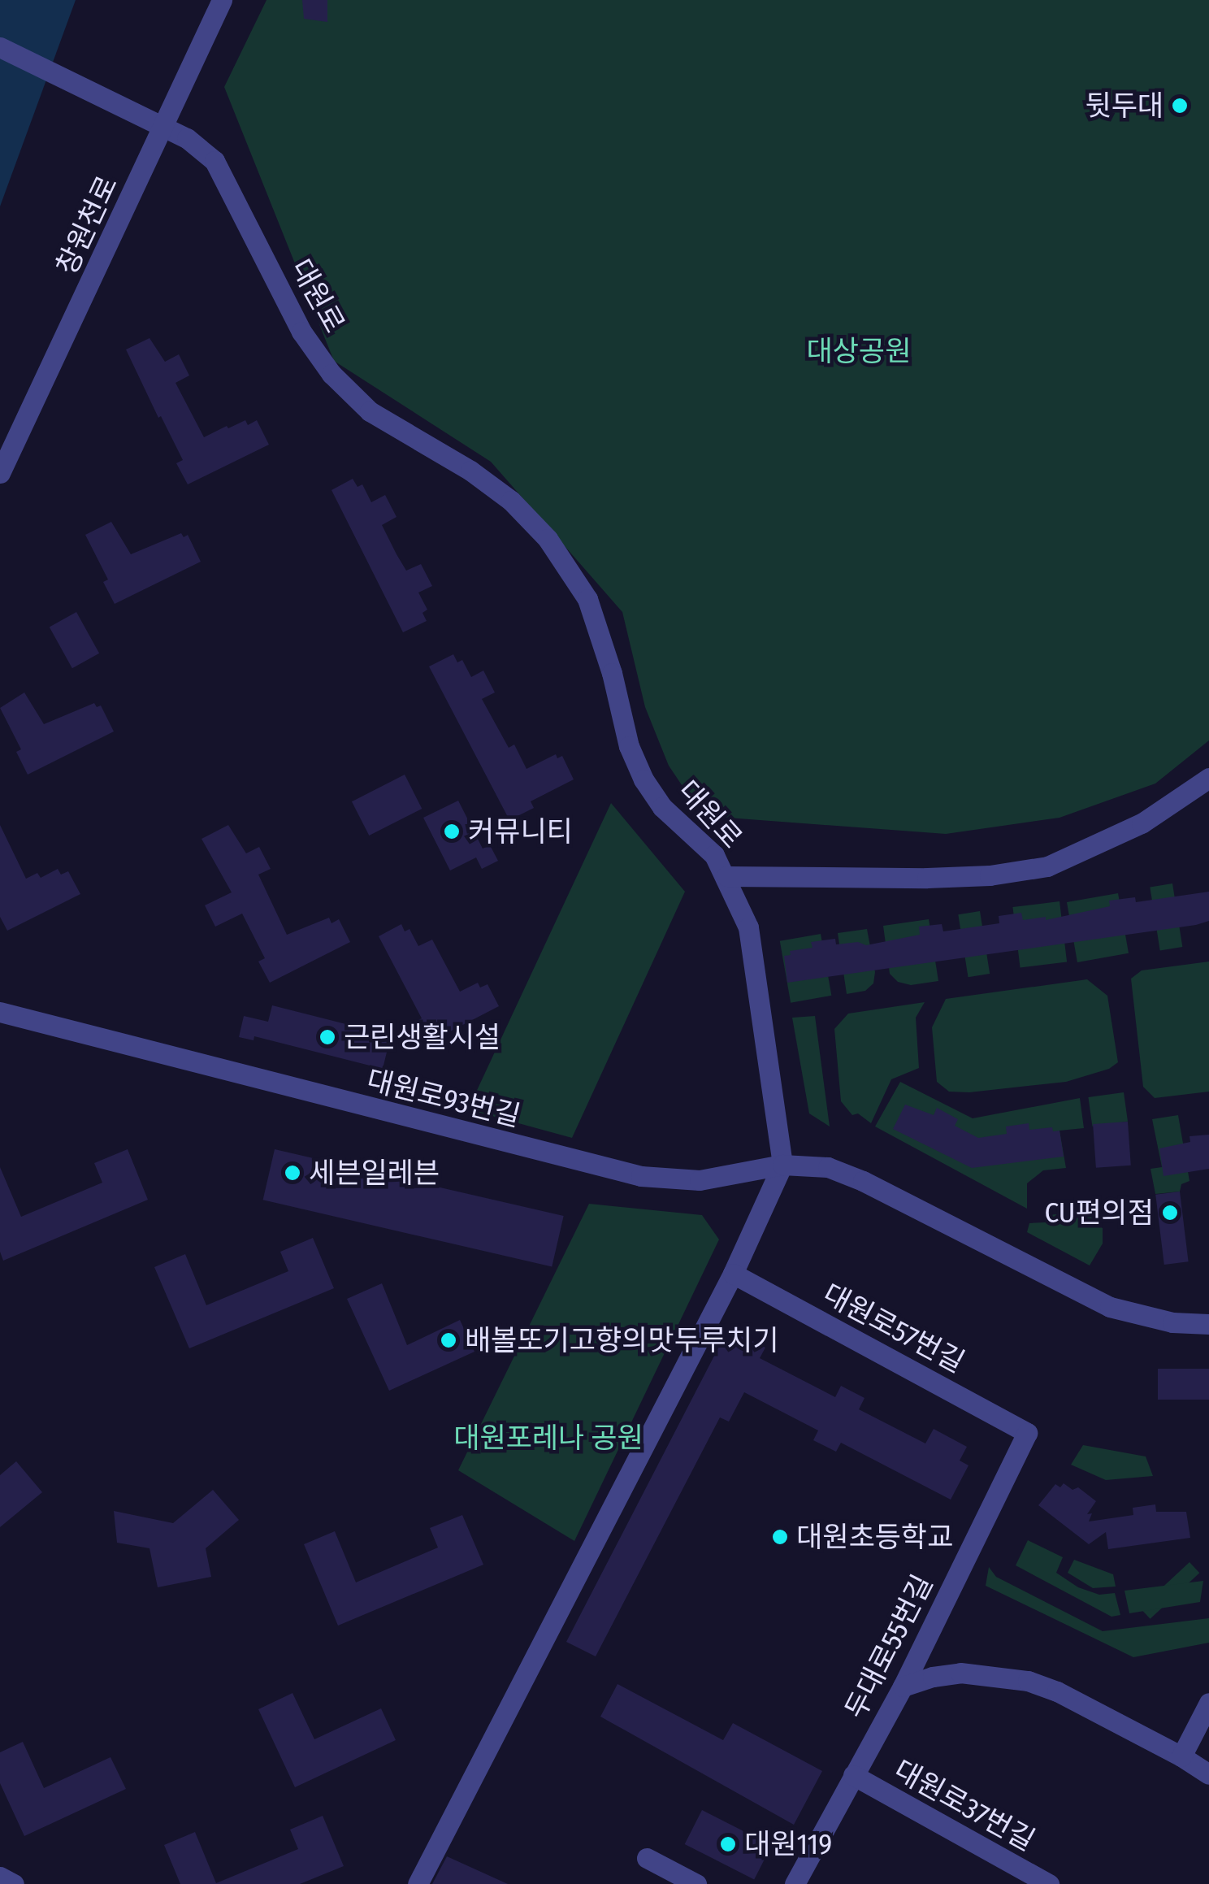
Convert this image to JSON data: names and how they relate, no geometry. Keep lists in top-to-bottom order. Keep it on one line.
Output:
{"streets":{"street":["창원천로","대원로","대원로93번길","대원로57번길","두대로55번길","대원로37번길"]},"crossings":[["창원천로","대원로"],["대원로","대원로93번길"],["대원로57번길","두대로55번길"],["두대로55번길","대원로37번길"]],"parks":["대상공원","대원포레나 공원"],"places":["뒷두대","커뮤니티","근린생활시설","세븐일레븐","CU편의점","배볼또기고향의맛두루치기","대원초등학교","대원119"]}
